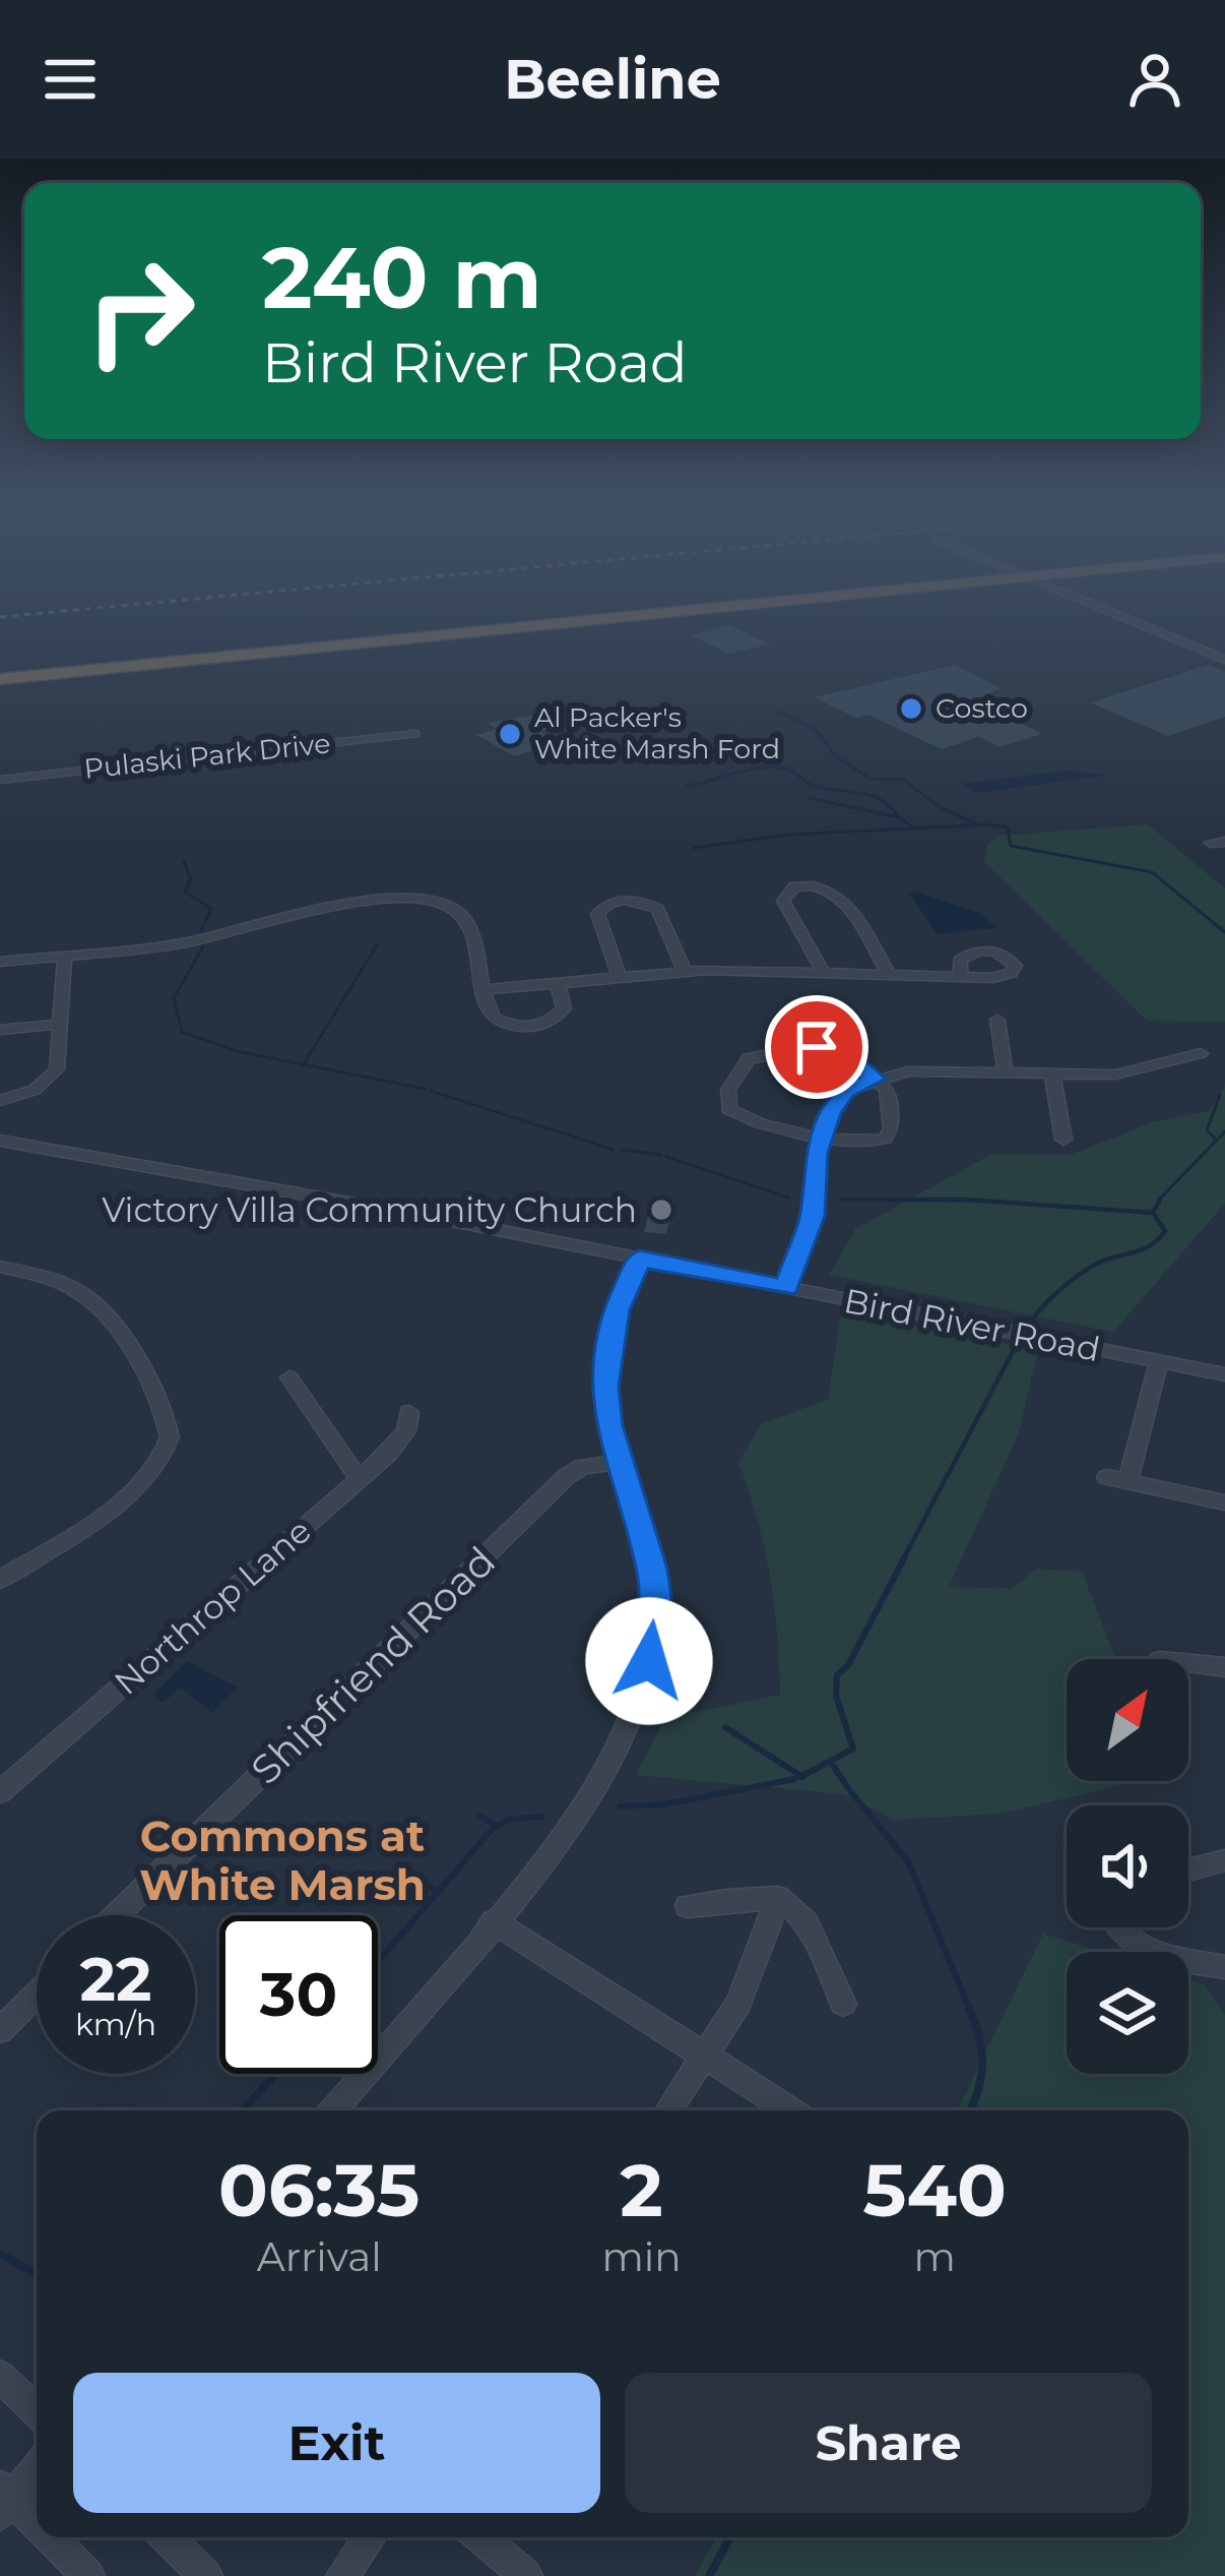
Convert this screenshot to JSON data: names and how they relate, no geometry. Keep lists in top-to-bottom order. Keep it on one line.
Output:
{"streets":{"street":["Pulaski Park Drive","Bird River Road","Northrop Lane","Shipfriend Road"]},"districts":["Commons at White Marsh"],"places":["Costco","Al Packer's White Marsh Ford","Victory Villa Community Church"],"north":"top right","page":{"header":"Beeline","turn":["240 m","Bird River Road"],"speed":"22 km/h","limit":"30","eta":["06:35","Arrival","2","min","540","m"],"buttons":["Exit","Share"]}}
